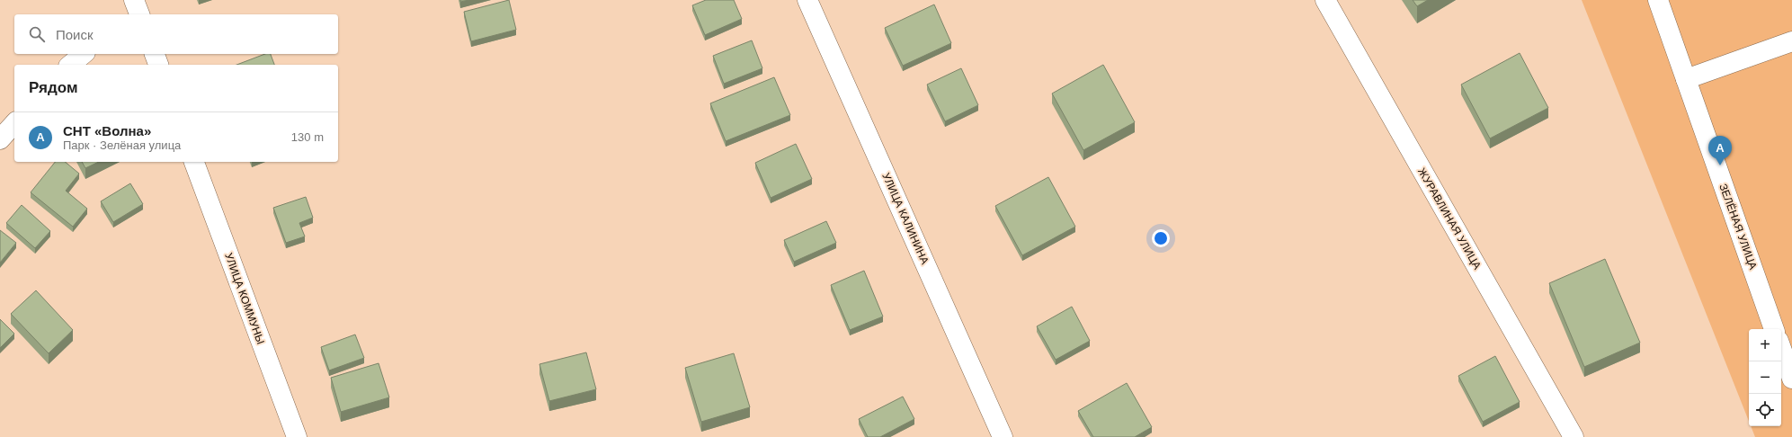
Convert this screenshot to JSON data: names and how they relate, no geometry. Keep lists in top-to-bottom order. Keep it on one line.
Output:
{"streets":{"street":["УЛИЦА КАЛИНИНА","ЖУРАВЛИНАЯ УЛИЦА","ЗЕЛЁНАЯ УЛИЦА","УЛИЦА КОММУНЫ"]},"page":{"search":"Поиск","heading":"Рядом","list":[{"mark":"A","name":"СНТ «Волна»","note":"Парк · Зелёная улица","value":"130 m"}],"pins":"A","map_buttons":["+","−"]}}
